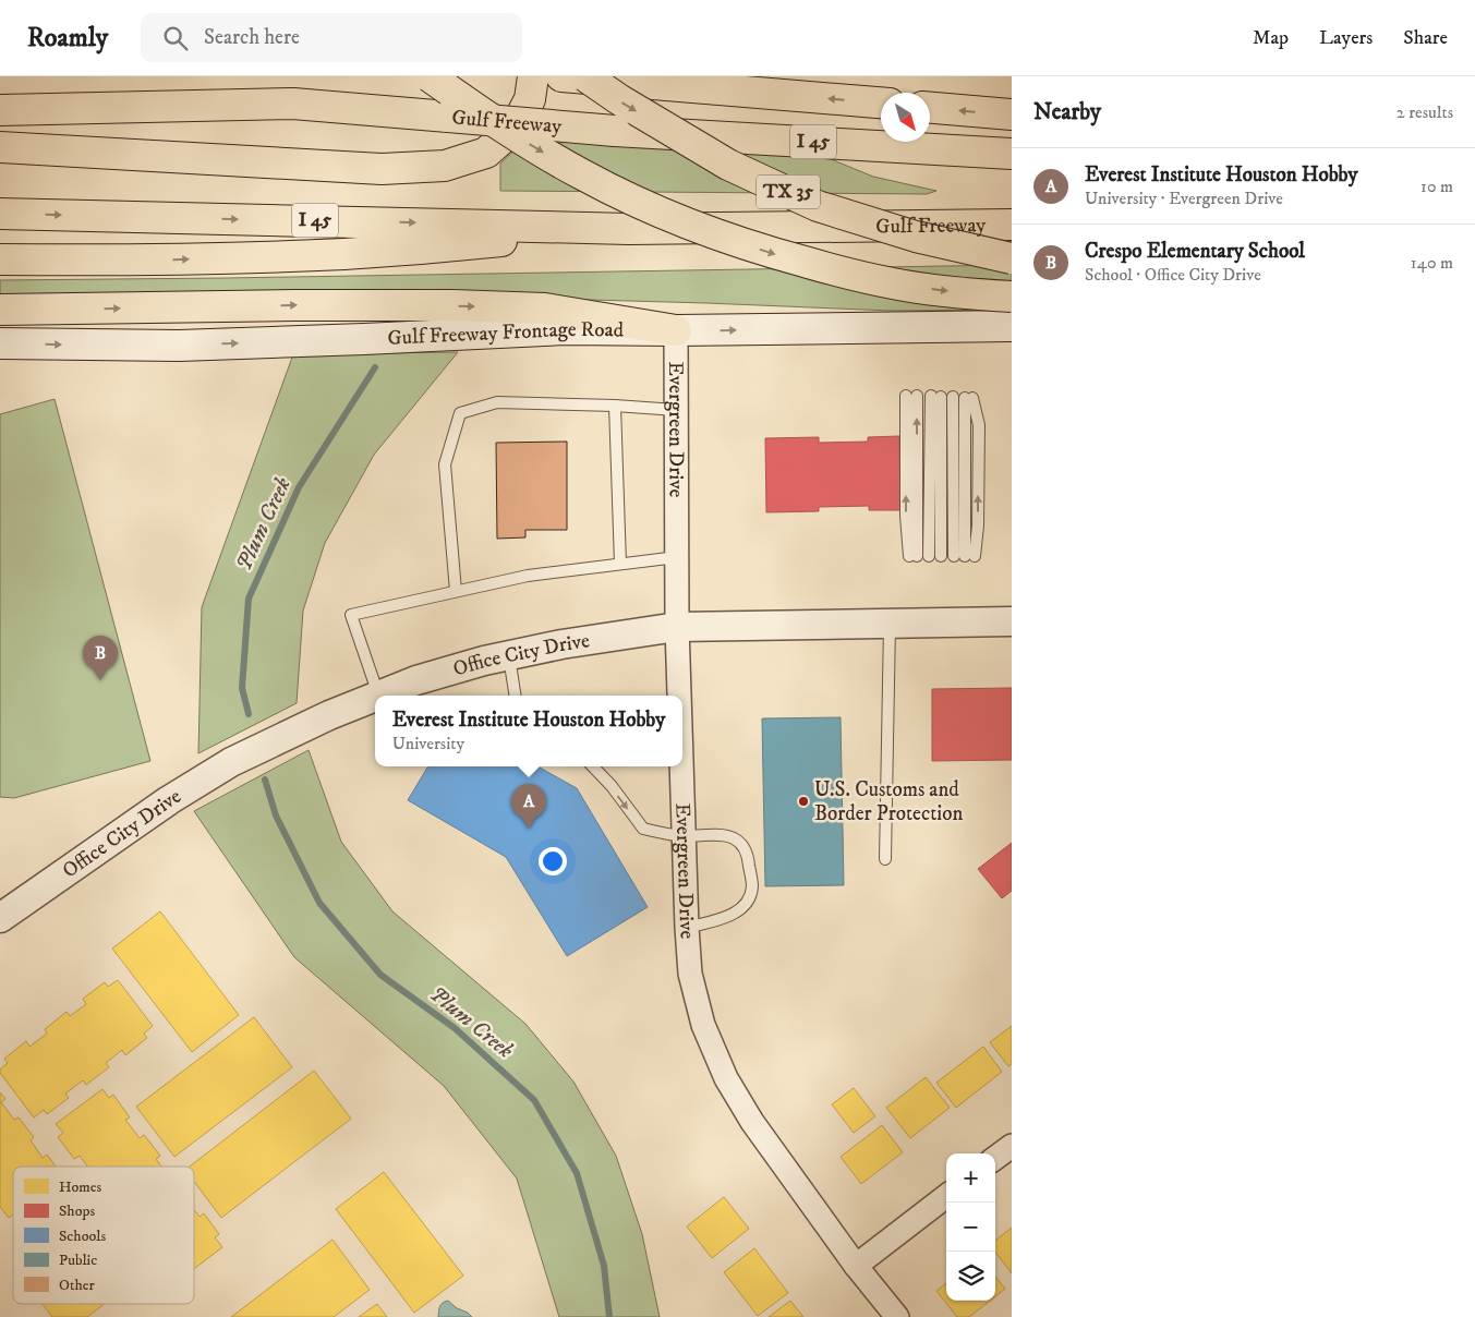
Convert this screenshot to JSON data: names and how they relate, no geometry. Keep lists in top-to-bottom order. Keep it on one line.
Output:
{"streets":{"highway":["Gulf Freeway","I 45","TX 35"],"main road":["Gulf Freeway Frontage Road"],"street":["Evergreen Drive","Office City Drive"]},"crossings":[["Gulf Freeway Frontage Road","Evergreen Drive"],["Evergreen Drive","Office City Drive"]],"one_way":["Gulf Freeway Frontage Road"],"water":["Plum Creek"],"places":["U.S. Customs and Border Protection"],"legend":["Homes","Shops","Schools","Public","Other"],"north":"bottom right","page":{"header":"Roamly","search":"Search here","nav":["Map","Layers","Share"],"heading":["Nearby","2 results"],"list":[{"mark":"A","name":"Everest Institute Houston Hobby","note":"University · Evergreen Drive","value":"10 m"},{"mark":"B","name":"Crespo Elementary School","note":"School · Office City Drive","value":"140 m"}],"pins":["B","A"],"popup":["Everest Institute Houston Hobby","University"],"map_buttons":["+","−"]}}
